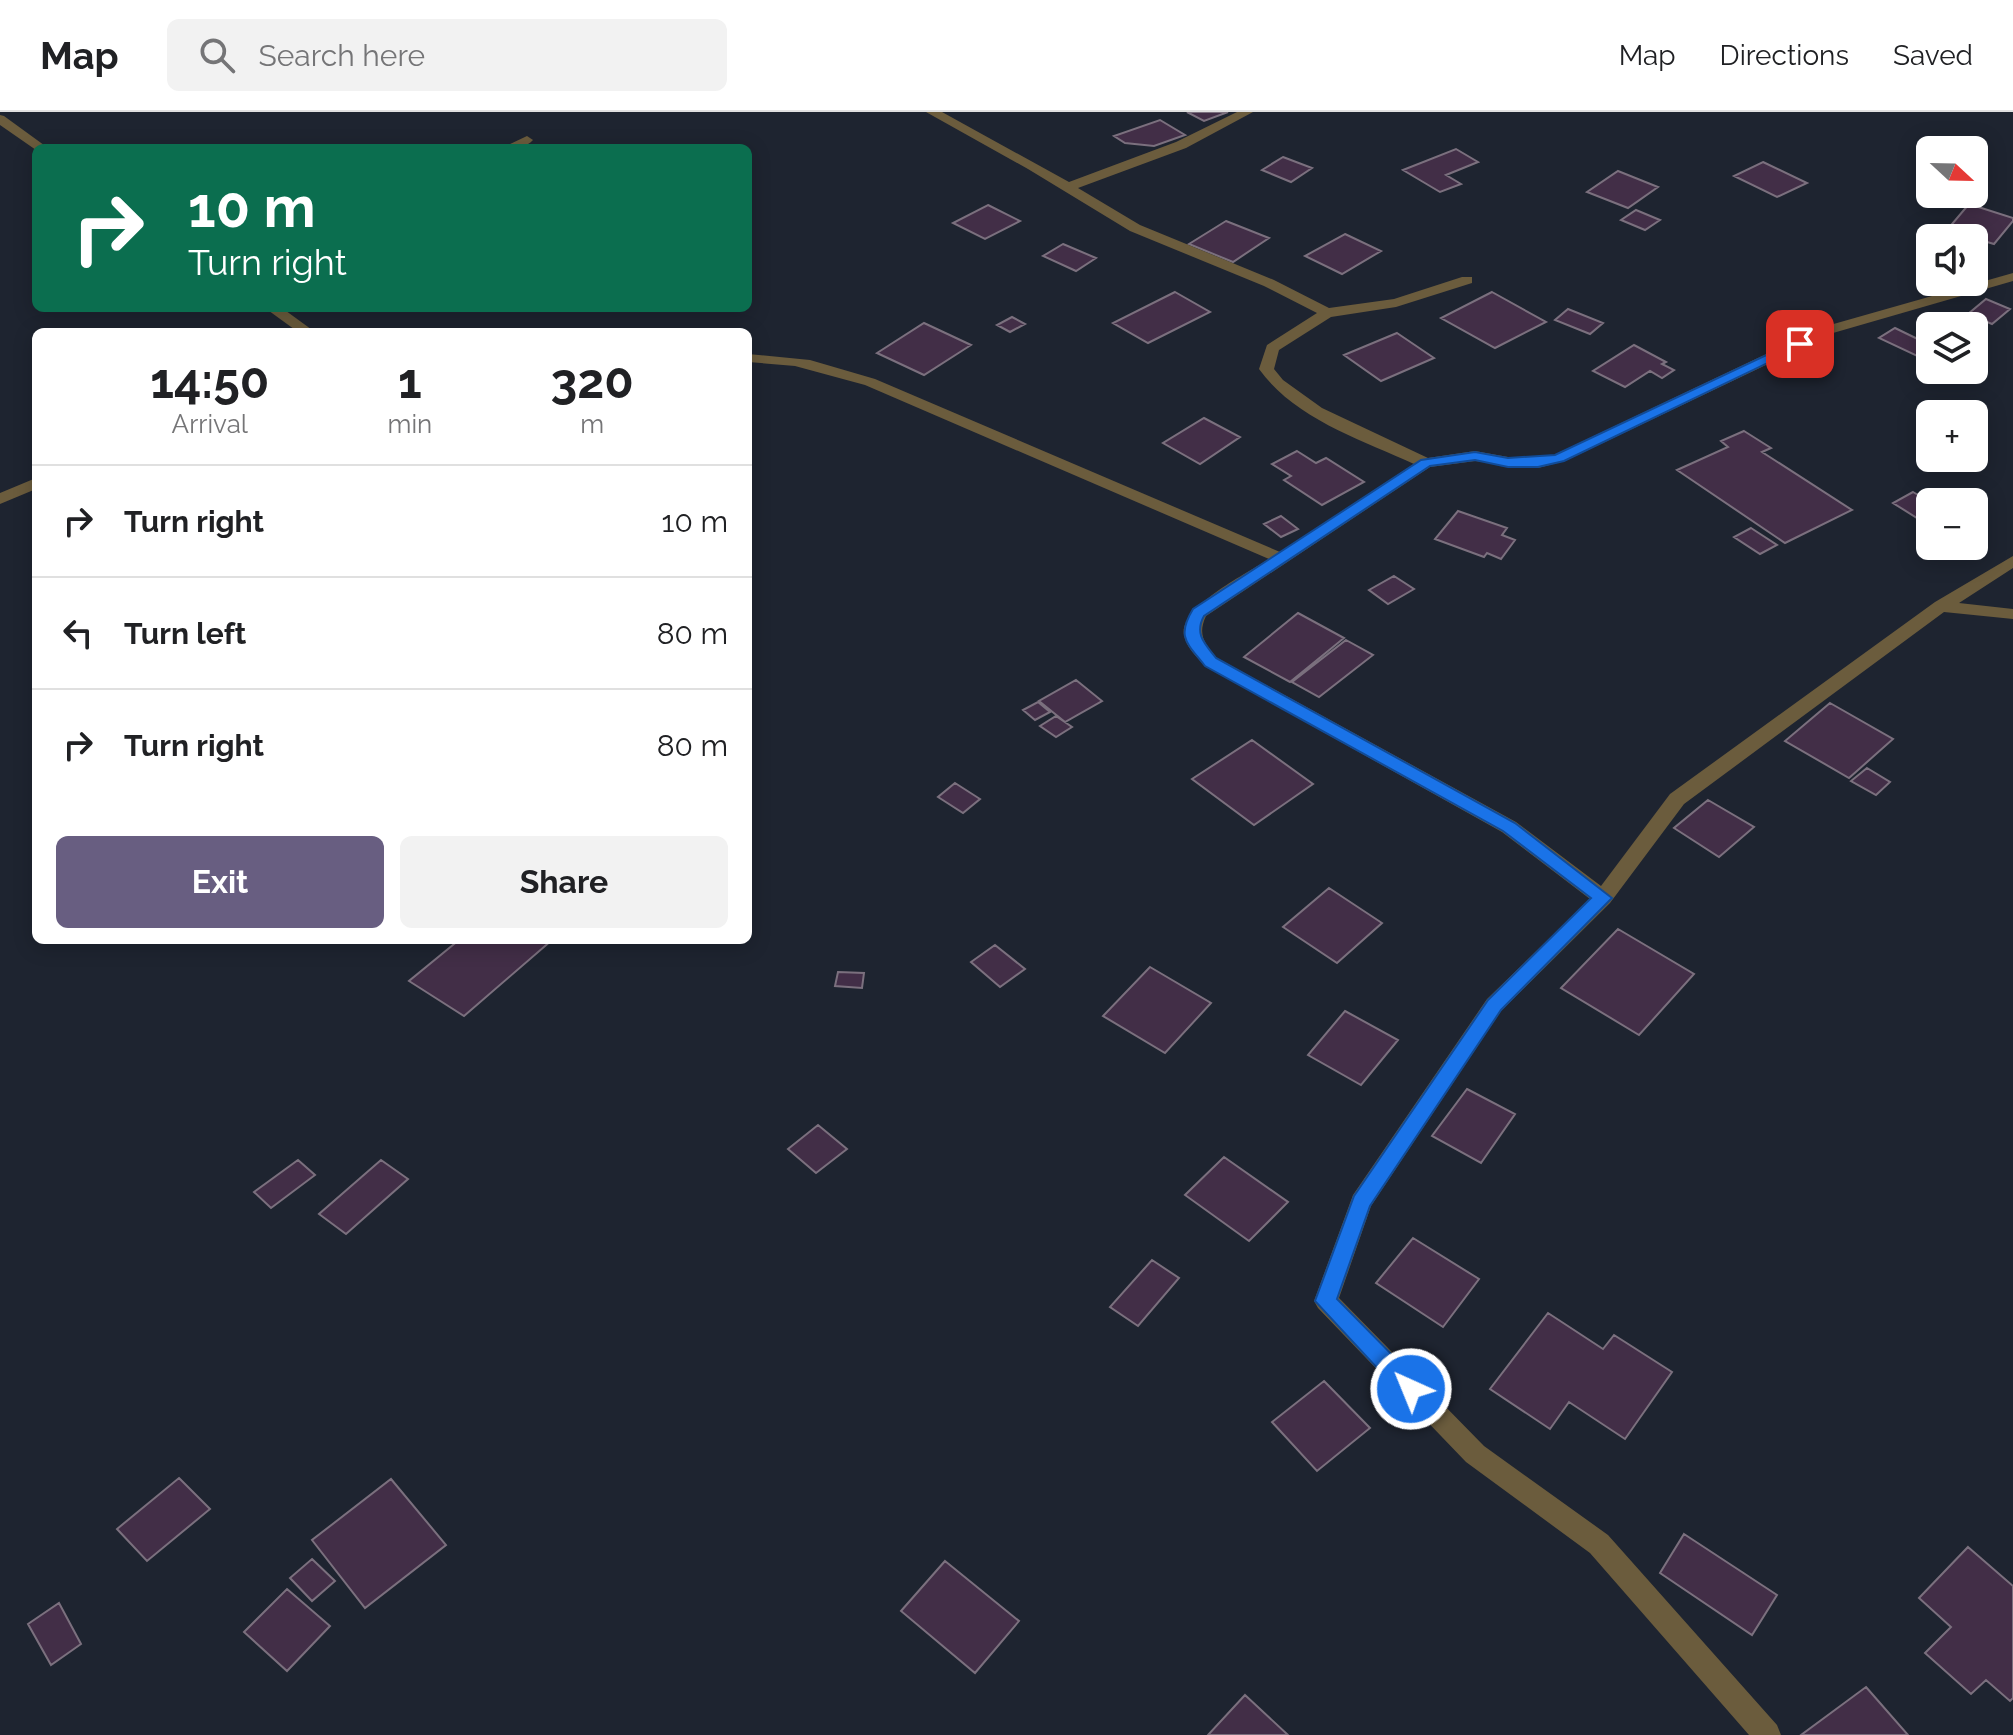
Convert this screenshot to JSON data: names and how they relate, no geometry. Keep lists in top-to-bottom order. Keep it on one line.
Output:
{"north":"right","page":{"header":"Map","search":"Search here","nav":["Map","Directions","Saved"],"map_buttons":["+","−"],"turn":["10 m","Turn right"],"eta":["14:50","Arrival","1","min","320","m"],"list":[{"name":"Turn right","value":"10 m"},{"name":"Turn left","value":"80 m"},{"name":"Turn right","value":"80 m"}],"buttons":["Exit","Share"]}}
